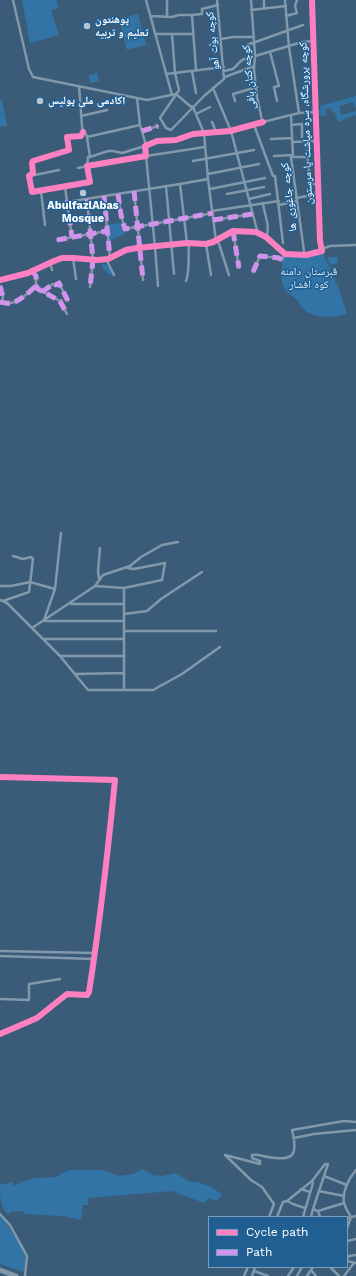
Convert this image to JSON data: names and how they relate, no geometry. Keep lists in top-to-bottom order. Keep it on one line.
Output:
{"streets":{"street":["کوچه بوت آهو","کوچه کتان بافی","کوچه پرورشگاه، سره میاشت یا مرستون","کوچه جاغوری ها"]},"crossings":[["کوچه کتان بافی","کوچه پرورشگاه، سره میاشت یا مرستون"],["کوچه کتان بافی","کوچه جاغوری ها"]],"parks":["قبرستان دامنه کوه افشار"],"places":["پوهنتون تعلیم و تربیه","اکادمی ملی پولیس","AbulfazlAbas Mosque"],"legend":["Cycle path","Path"]}
